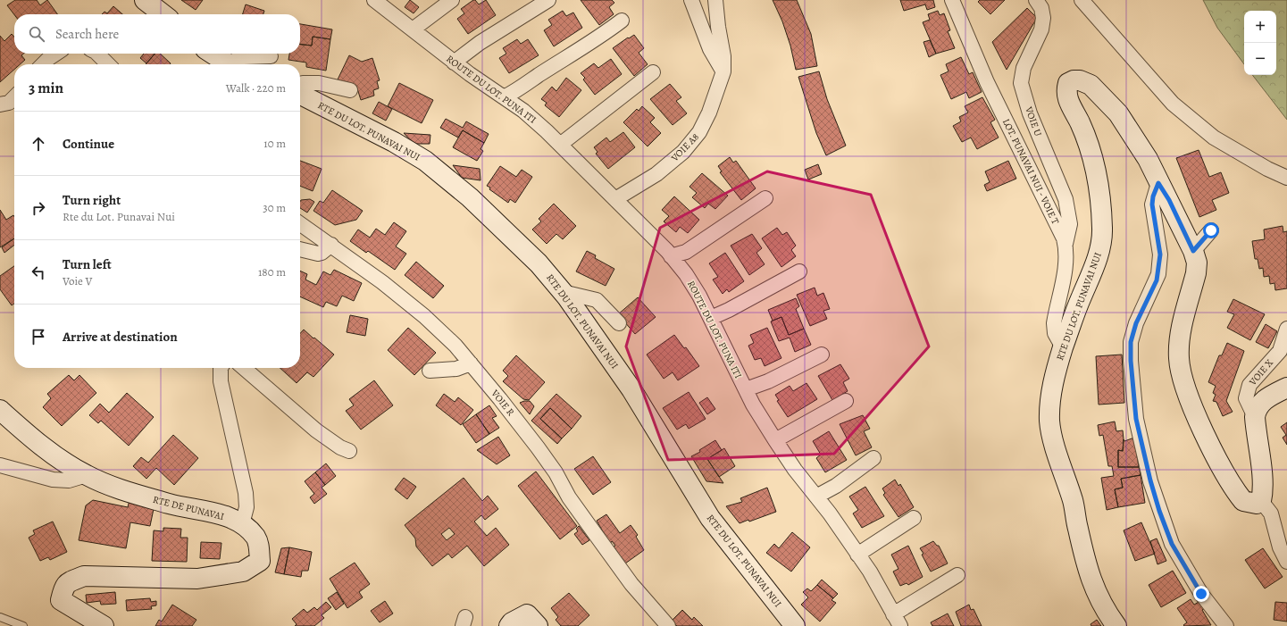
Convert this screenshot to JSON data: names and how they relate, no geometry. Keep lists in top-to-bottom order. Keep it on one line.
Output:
{"streets":{"main road":["RTE DU LOT. PUNAVAI NUI","RTE DE PUNAVAI"],"street":["ROUTE DU LOT. PUNA ITI","VOIE U","VOIE A8","LOT. PUNAVAI NUI - VOIE T","VOIE X","VOIE R"]},"crossings":[["ROUTE DU LOT. PUNA ITI","VOIE A8"],["VOIE U","LOT. PUNAVAI NUI - VOIE T"],["RTE DU LOT. PUNAVAI NUI","LOT. PUNAVAI NUI - VOIE T"]],"page":{"map_buttons":["+","−"],"search":"Search here","heading":["3 min","Walk · 220 m"],"list":[["Continue","10 m"],["Turn right","Rte du Lot. Punavai Nui","30 m"],["Turn left","Voie V","180 m"],"Arrive at destination"]}}
